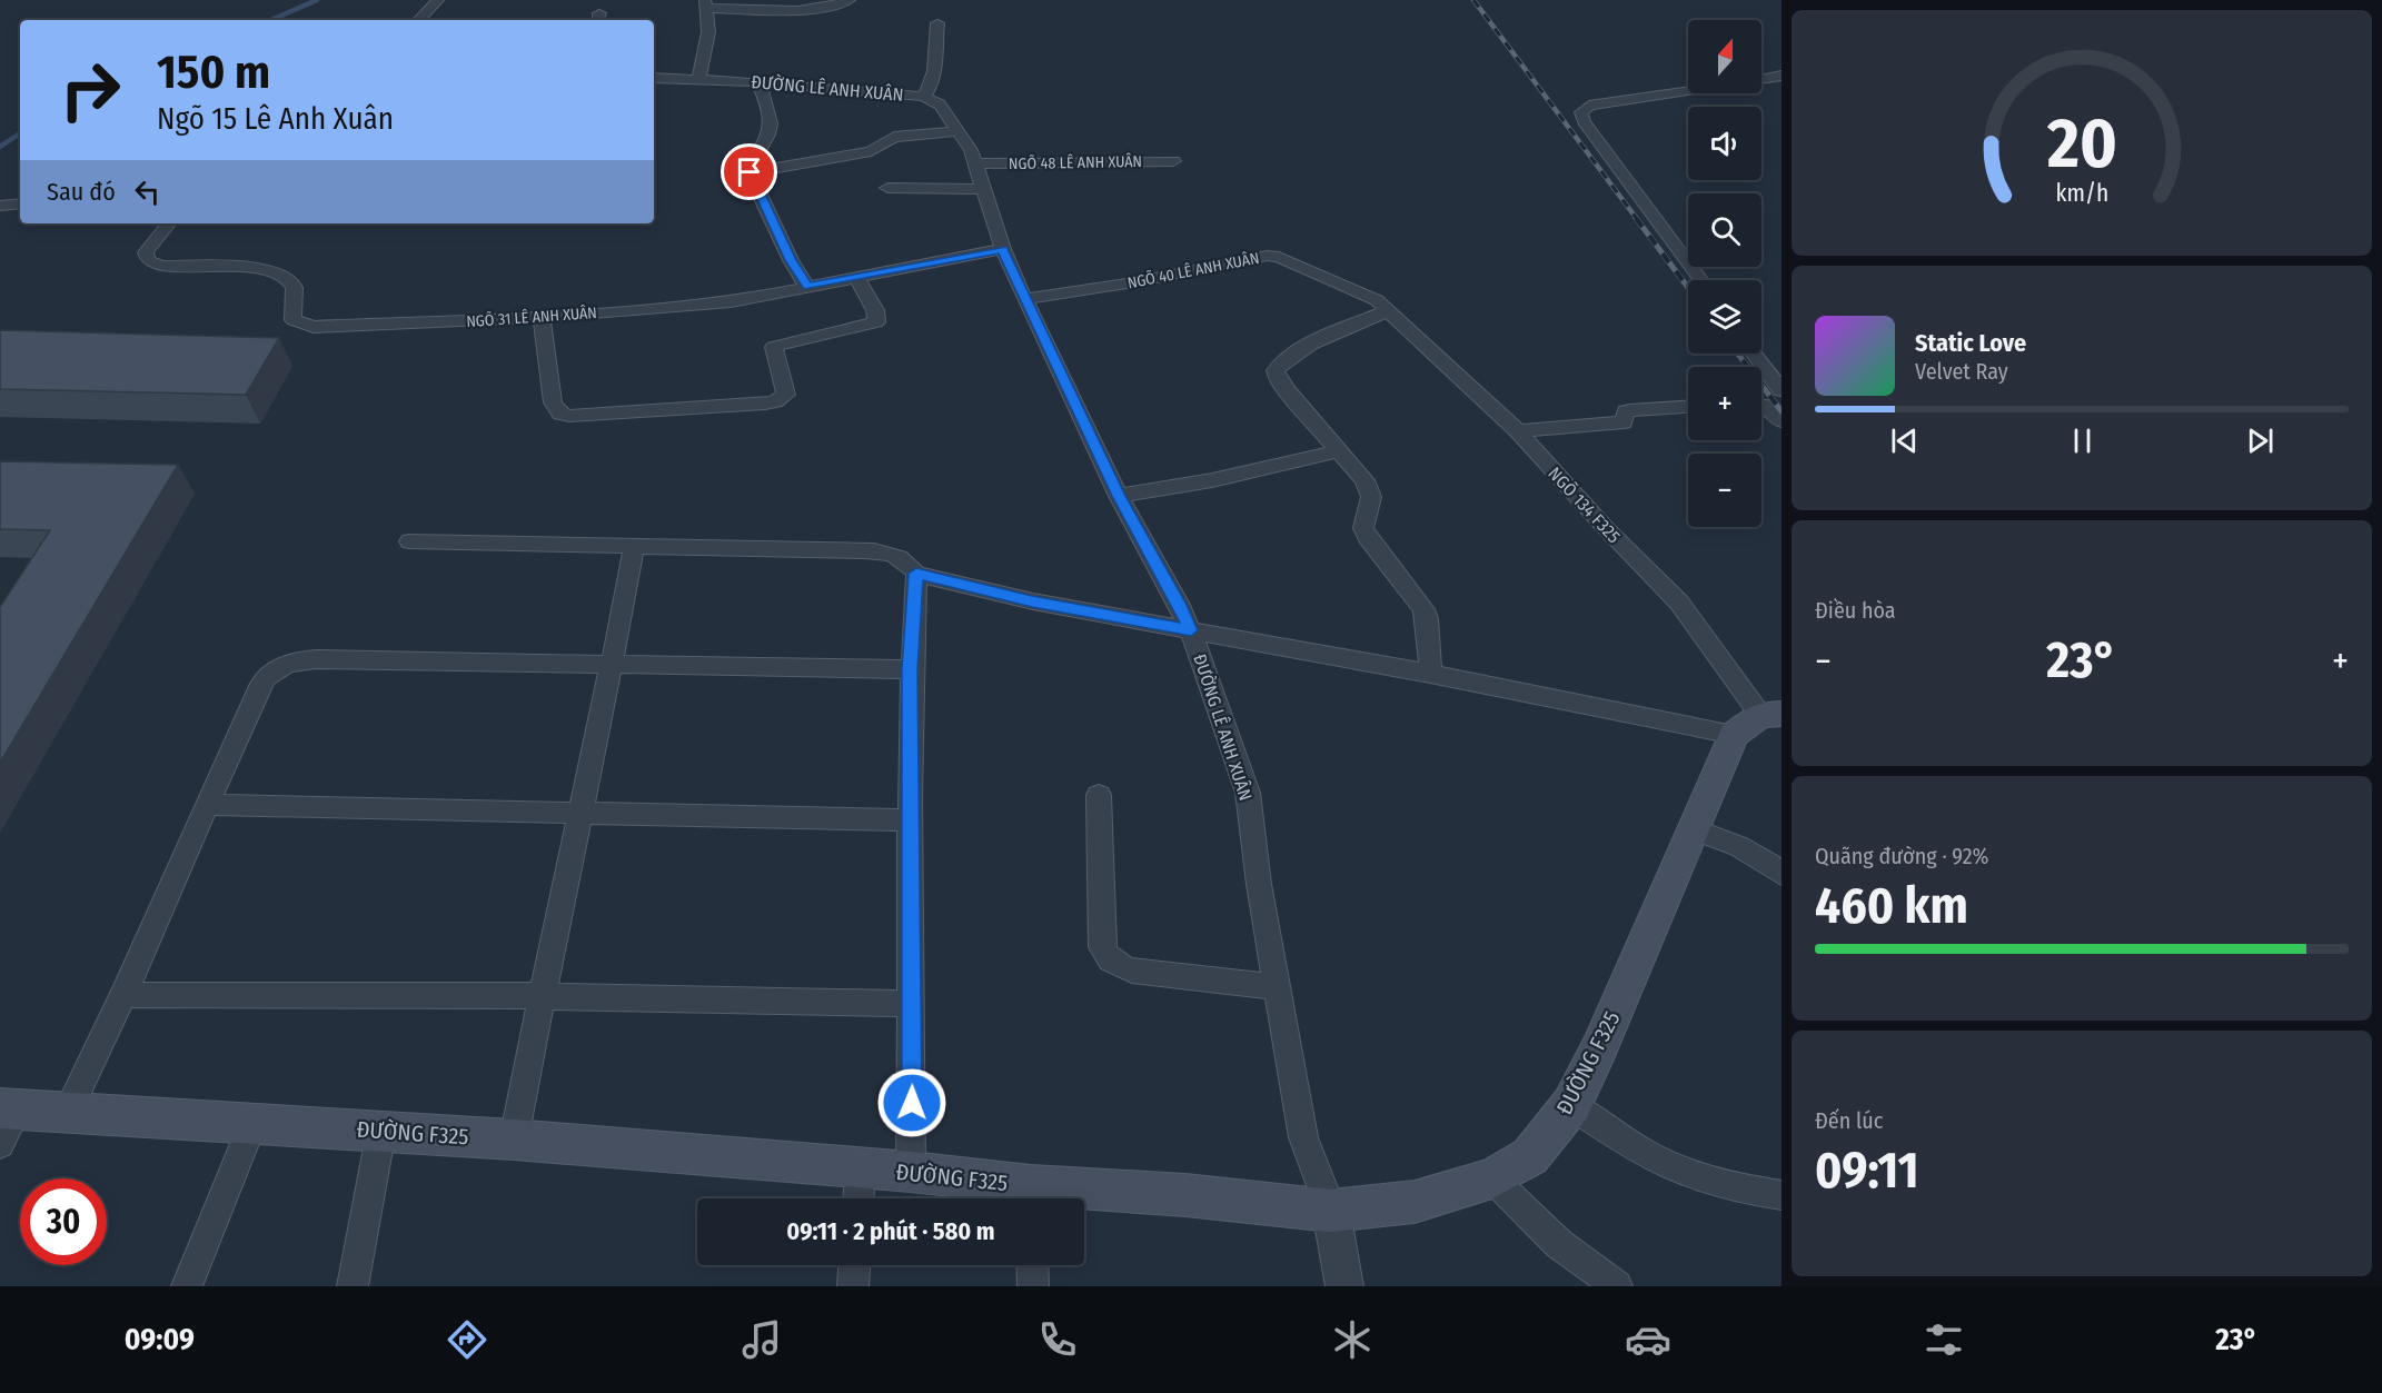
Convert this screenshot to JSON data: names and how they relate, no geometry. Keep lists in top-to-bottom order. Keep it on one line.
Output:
{"streets":{"main road":["ĐƯỜNG F325"],"street":["ĐƯỜNG LÊ ANH XUÂN","NGÕ 48 LÊ ANH XUÂN","NGÕ 40 LÊ ANH XUÂN","NGÕ 31 LÊ ANH XUÂN","NGÕ 134 F325"]},"crossings":[["ĐƯỜNG LÊ ANH XUÂN","NGÕ 48 LÊ ANH XUÂN"],["ĐƯỜNG LÊ ANH XUÂN","NGÕ 40 LÊ ANH XUÂN"],["ĐƯỜNG LÊ ANH XUÂN","NGÕ 31 LÊ ANH XUÂN"],["ĐƯỜNG LÊ ANH XUÂN","ĐƯỜNG F325"],["NGÕ 40 LÊ ANH XUÂN","NGÕ 134 F325"],["NGÕ 134 F325","ĐƯỜNG F325"]],"north":"top","page":{"map_buttons":["+","−"],"turn":["150 m","Ngõ 15 Lê Anh Xuân"],"then":"Sau đó","song":["Static Love","Velvet Ray"],"tile":["Điều hòa",["Quãng đường · 92%","460 km"],["Đến lúc","09:11"]],"heat":["−","23°","+"],"limit":"30","trip":"09:11 · 2 phút · 580 m","tabs":["09:09","23°"],"gauge":["20","km/h"]}}
